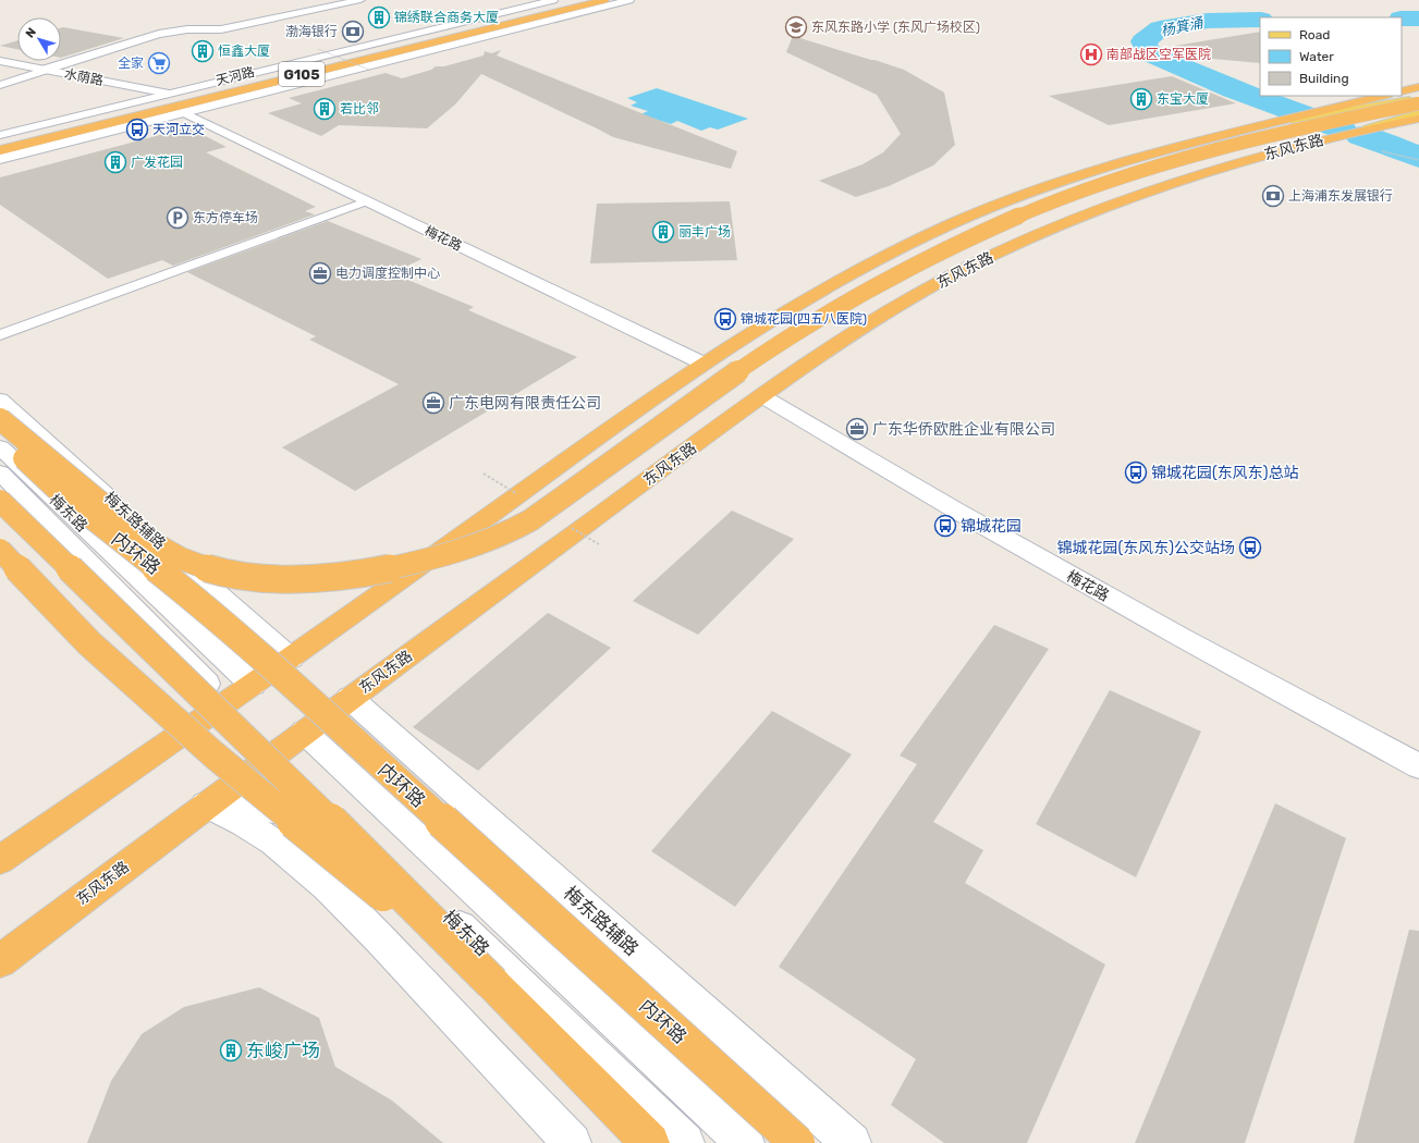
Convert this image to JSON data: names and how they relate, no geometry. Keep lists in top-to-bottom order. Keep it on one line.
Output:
{"streets":{"highway":["G105","天河路","东风东路","内环路"],"street":["水荫路","梅花路","梅东路","梅东路辅路"]},"crossings":[["东风东路","梅花路"],["东风东路","梅东路"],["东风东路","梅东路辅路"]],"water":["杨箕涌"],"places":{"building":["锦绣联合商务大厦","恒鑫大厦","东宝大厦","若比邻","广发花园","丽丰广场","东峻广场"],"school or university":["东风东路小学 (东风广场校区)"],"bank":["渤海银行","上海浦东发展银行"],"hospital":["南部战区空军医院"],"supermarket":["全家"],"bus stop":["天河立交","锦城花园(四五八医院)","锦城花园(东风东)总站","锦城花园","锦城花园(东风东)公交站场"],"parking":["东方停车场"],"office":["电力调度控制中心","广东电网有限责任公司","广东华侨欧胜企业有限公司"]},"legend":["Road","Water","Building"],"north":"top left"}
